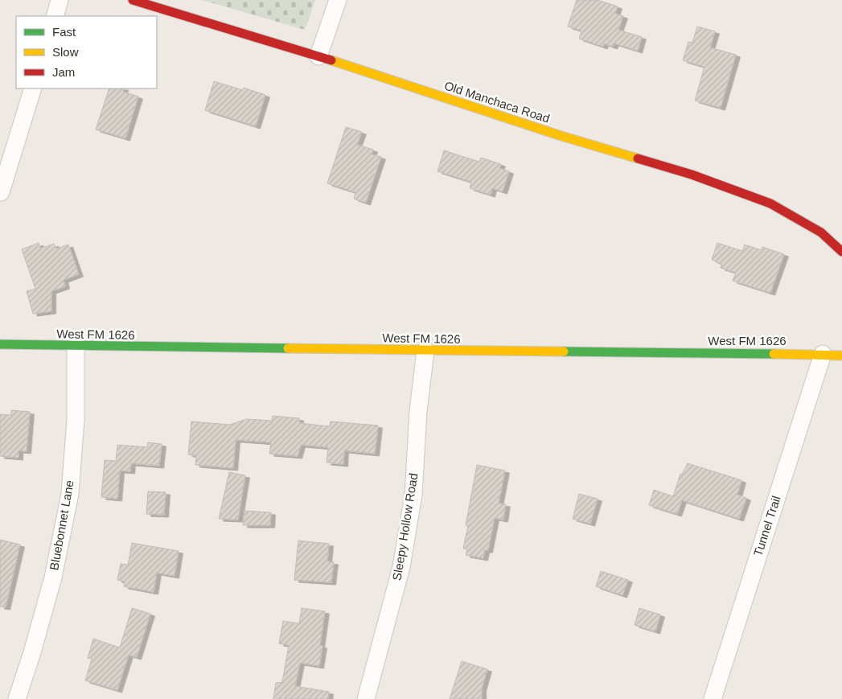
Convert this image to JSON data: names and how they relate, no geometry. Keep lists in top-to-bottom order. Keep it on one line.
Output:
{"streets":{"main road":["Old Manchaca Road","West FM 1626"],"street":["Bluebonnet Lane","Tunnel Trail","Sleepy Hollow Road"]},"crossings":[["West FM 1626","Bluebonnet Lane"],["West FM 1626","Tunnel Trail"],["West FM 1626","Sleepy Hollow Road"]],"legend":["Fast","Slow","Jam"]}
